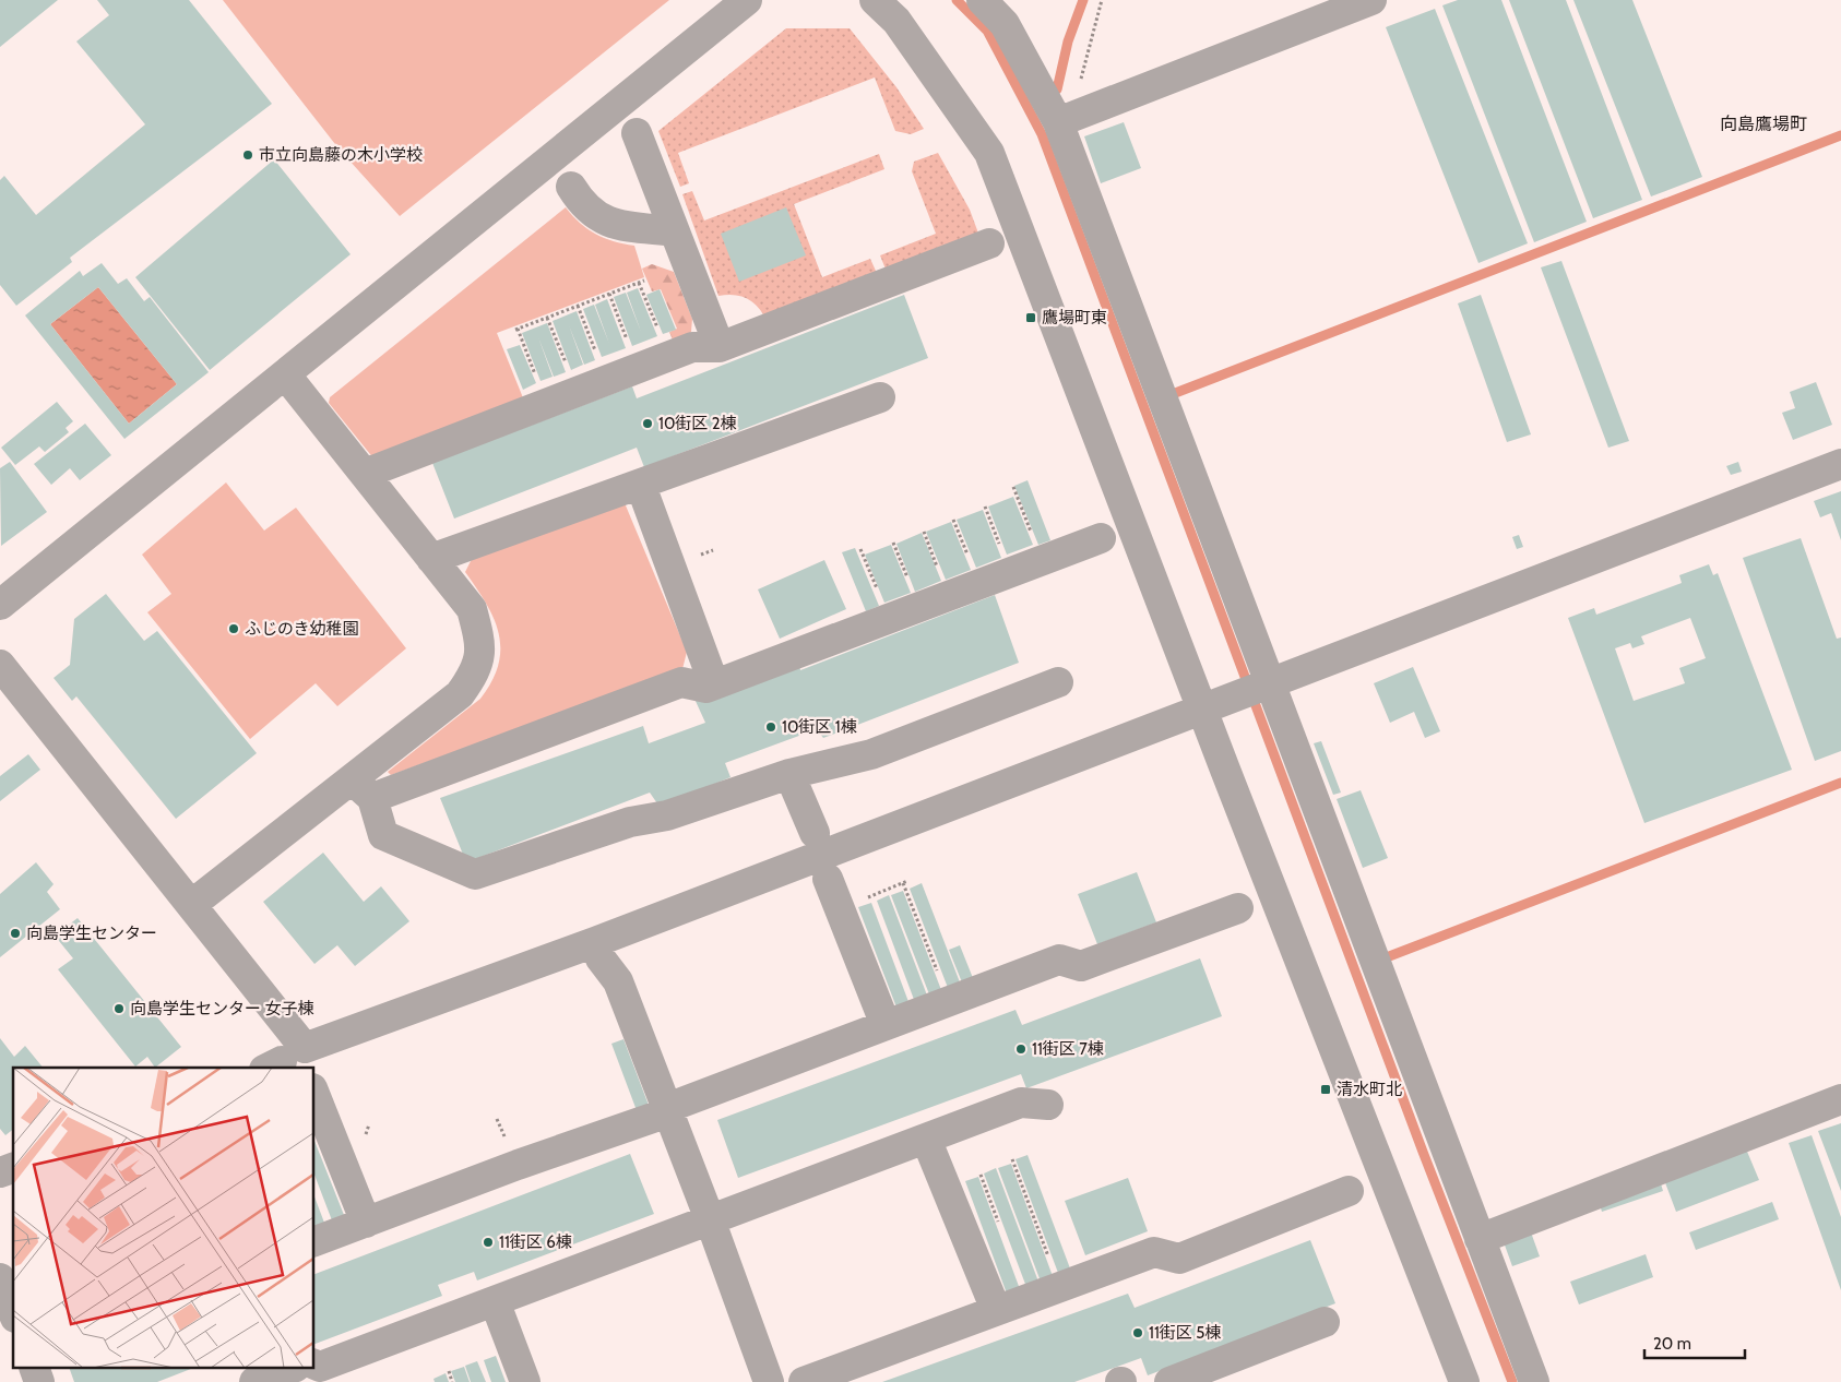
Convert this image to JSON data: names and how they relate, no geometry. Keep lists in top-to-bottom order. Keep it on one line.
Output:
{"districts":["向島鷹場町"],"places":{"other":["市立向島藤の木小学校","10街区 2棟","ふじのき幼稚園","10街区 1棟","向島学生センター","向島学生センター 女子棟","11街区 7棟","11街区 6棟","11街区 5棟"],"transit":["鷹場町東","清水町北"]},"scale_bar":"20 m"}
